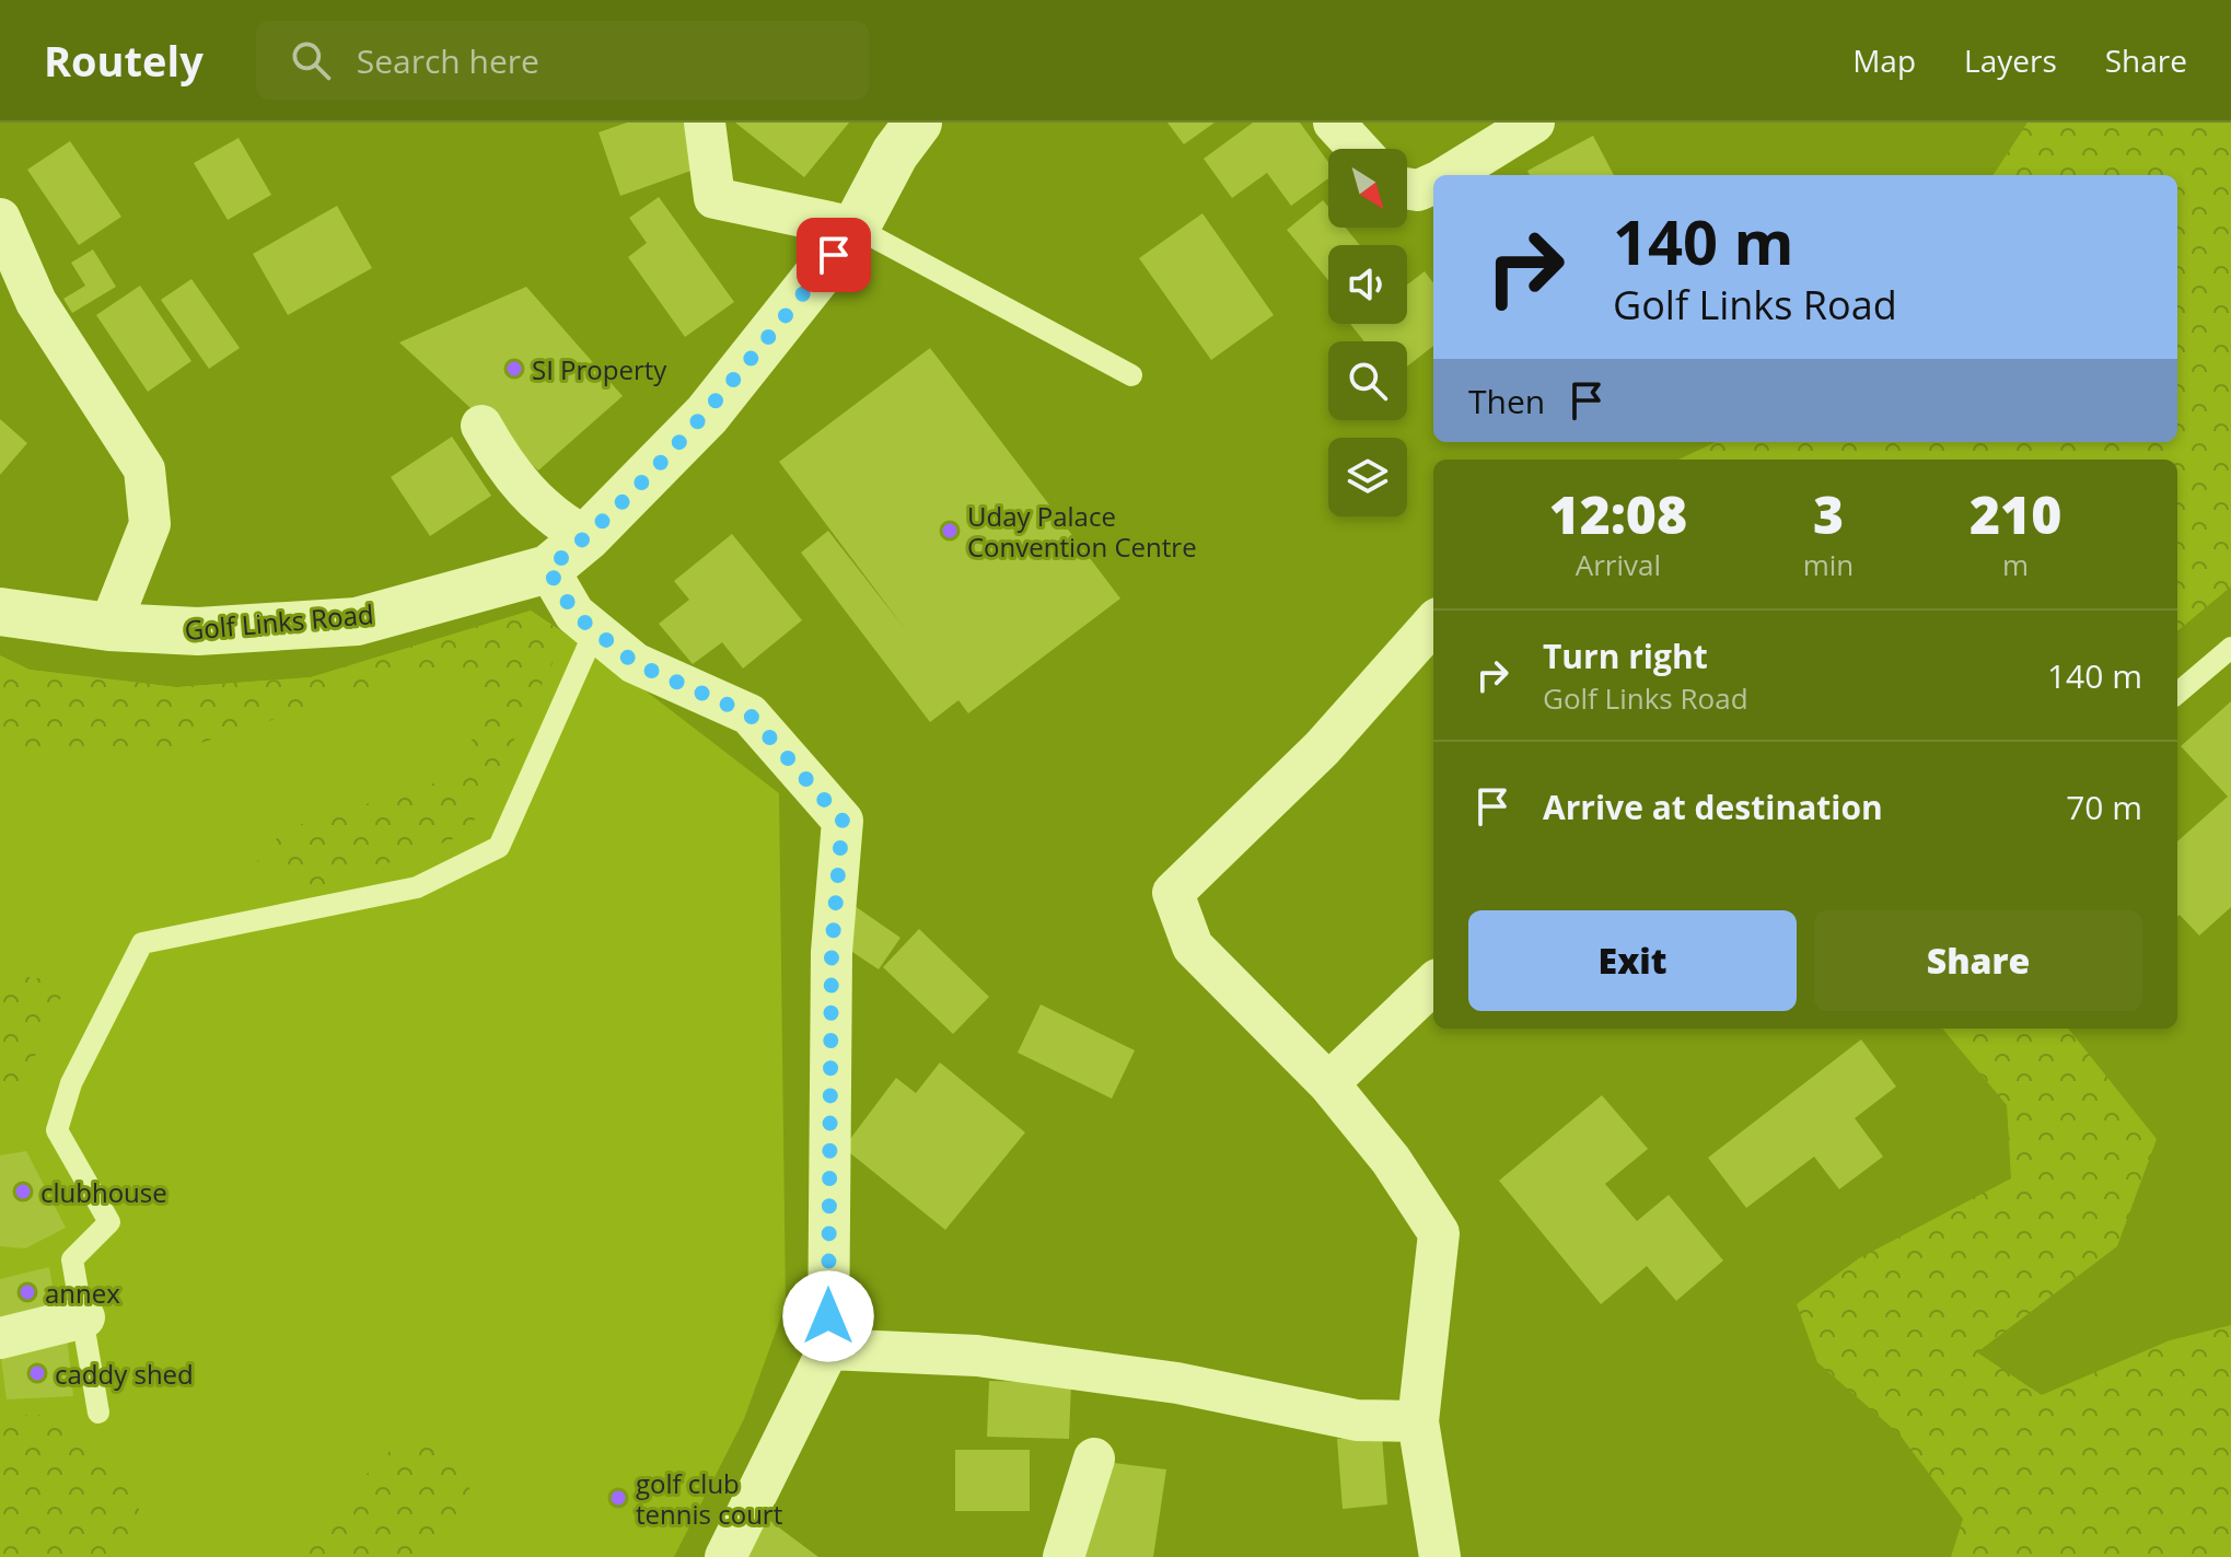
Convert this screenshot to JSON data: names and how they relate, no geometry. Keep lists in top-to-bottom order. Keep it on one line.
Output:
{"streets":{"street":["Golf Links Road"]},"places":["SI Property","Uday Palace Convention Centre","clubhouse","annex","caddy shed","golf club tennis court"],"north":"bottom right","page":{"header":"Routely","search":"Search here","nav":["Map","Layers","Share"],"turn":["140 m","Golf Links Road"],"then":"Then","eta":["12:08","Arrival","3","min","210","m"],"list":[{"name":"Turn right","note":"Golf Links Road","value":"140 m"},{"name":"Arrive at destination","value":"70 m"}],"buttons":["Exit","Share"]}}
